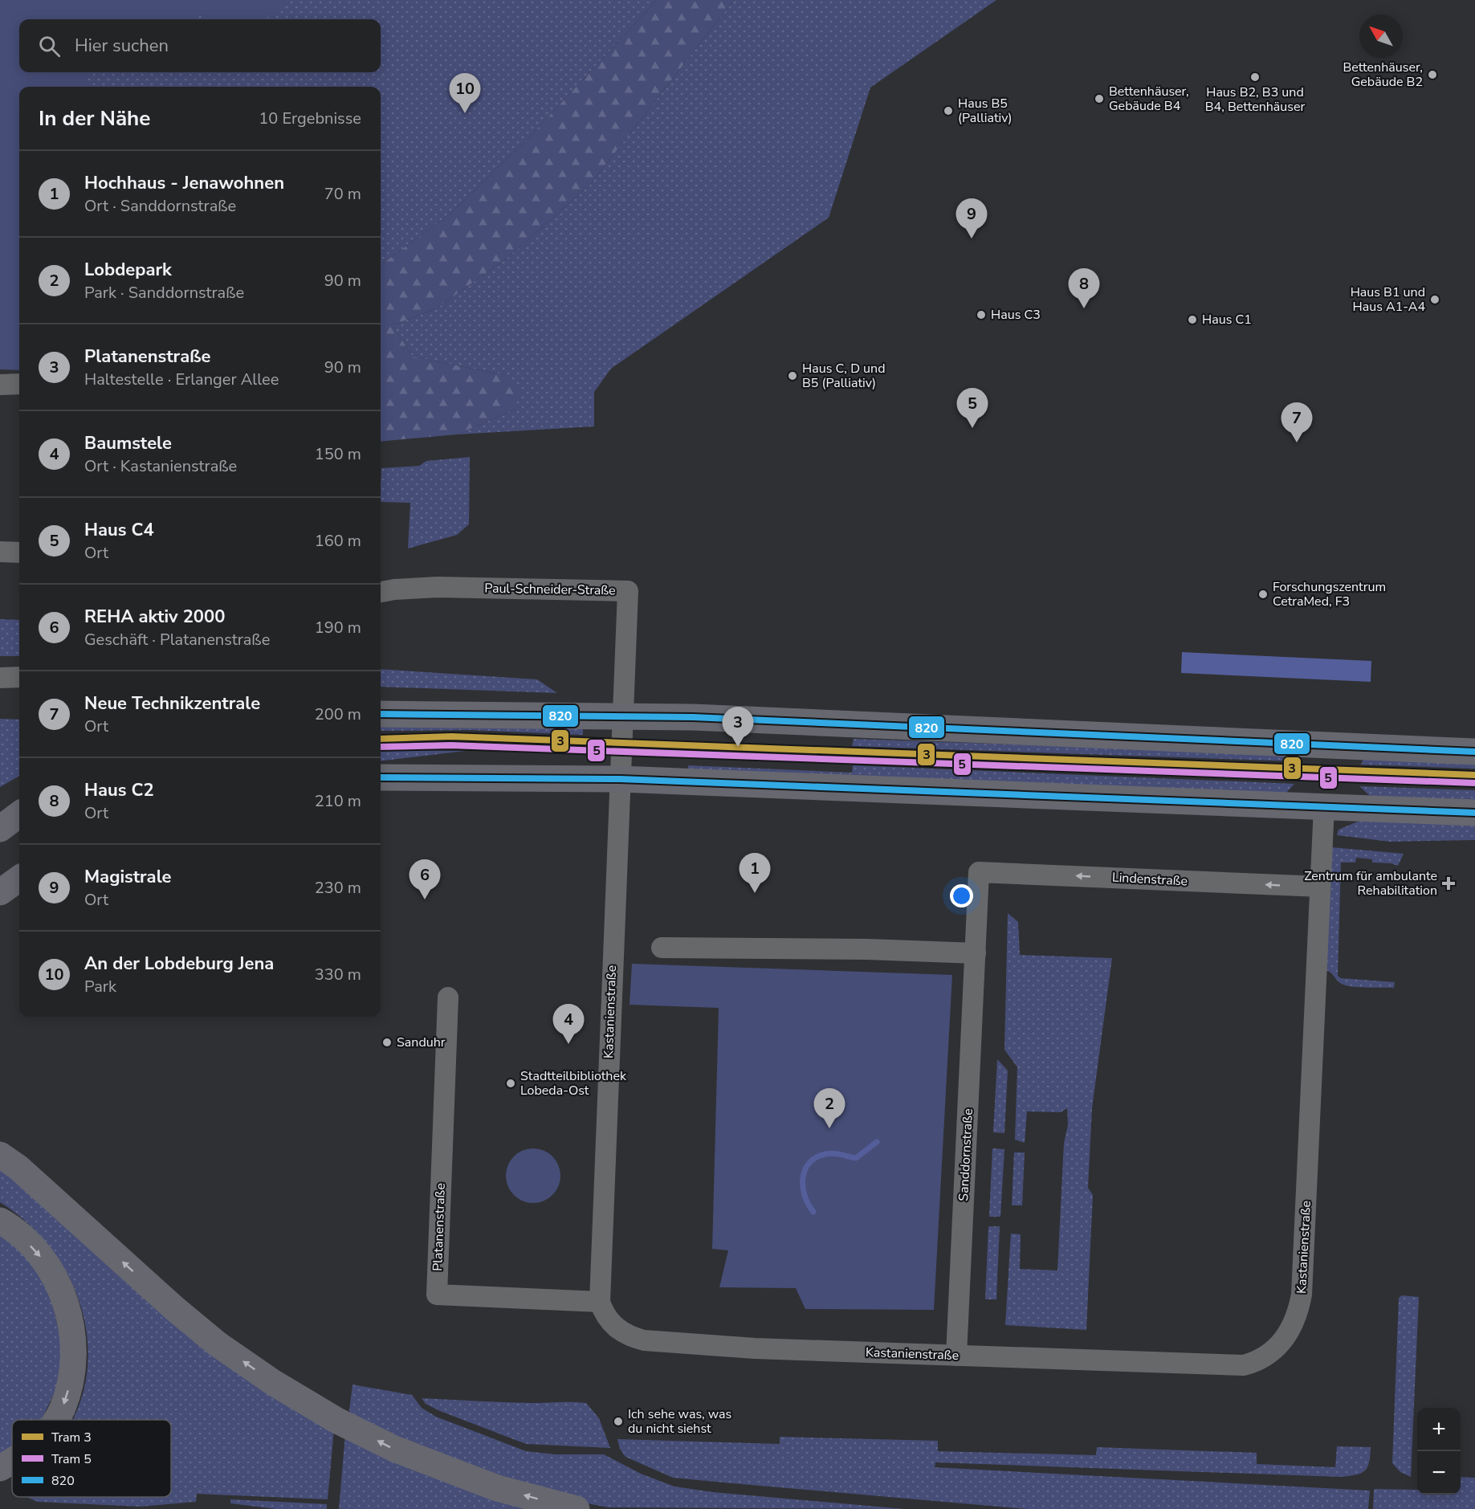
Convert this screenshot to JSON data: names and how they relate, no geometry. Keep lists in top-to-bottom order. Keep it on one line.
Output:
{"streets":{"street":["Paul-Schneider-Straße","Lindenstraße","Kastanienstraße","Sanddornstraße","Platanenstraße"]},"crossings":[["Paul-Schneider-Straße","Kastanienstraße"],["Lindenstraße","Kastanienstraße"],["Lindenstraße","Sanddornstraße"],["Kastanienstraße","Sanddornstraße"],["Kastanienstraße","Platanenstraße"]],"one_way":["Lindenstraße"],"places":{"other":["Bettenhäuser, Gebäude B2","Haus B2, B3 und B4, Bettenhäuser","Bettenhäuser, Gebäude B4","Haus B5 (Palliativ)","Haus B1 und Haus A1-A4","Haus C3","Haus C1","Haus C, D und B5 (Palliativ)","Forschungszentrum CetraMed, F3","Sanduhr","Stadtteilbibliothek Lobeda-Ost","Ich sehe was, was du nicht siehst"],"health":["Zentrum für ambulante Rehabilitation"]},"lines":["transit line 820","tram line 3","tram line 5"],"legend":["Tram 3","Tram 5","820"],"north":"top left","page":{"search":"Hier suchen","pins":["10","9","8","5","7","3","1","6","4","2"],"heading":["In der Nähe","10 Ergebnisse"],"list":[{"mark":"1","name":"Hochhaus - Jenawohnen","note":"Ort · Sanddornstraße","value":"70 m"},{"mark":"2","name":"Lobdepark","note":"Park · Sanddornstraße","value":"90 m"},{"mark":"3","name":"Platanenstraße","note":"Haltestelle · Erlanger Allee","value":"90 m"},{"mark":"4","name":"Baumstele","note":"Ort · Kastanienstraße","value":"150 m"},{"mark":"5","name":"Haus C4","note":"Ort","value":"160 m"},{"mark":"6","name":"REHA aktiv 2000","note":"Geschäft · Platanenstraße","value":"190 m"},{"mark":"7","name":"Neue Technikzentrale","note":"Ort","value":"200 m"},{"mark":"8","name":"Haus C2","note":"Ort","value":"210 m"},{"mark":"9","name":"Magistrale","note":"Ort","value":"230 m"},{"mark":"10","name":"An der Lobdeburg Jena","note":"Park","value":"330 m"}],"map_buttons":["+","−"]}}
